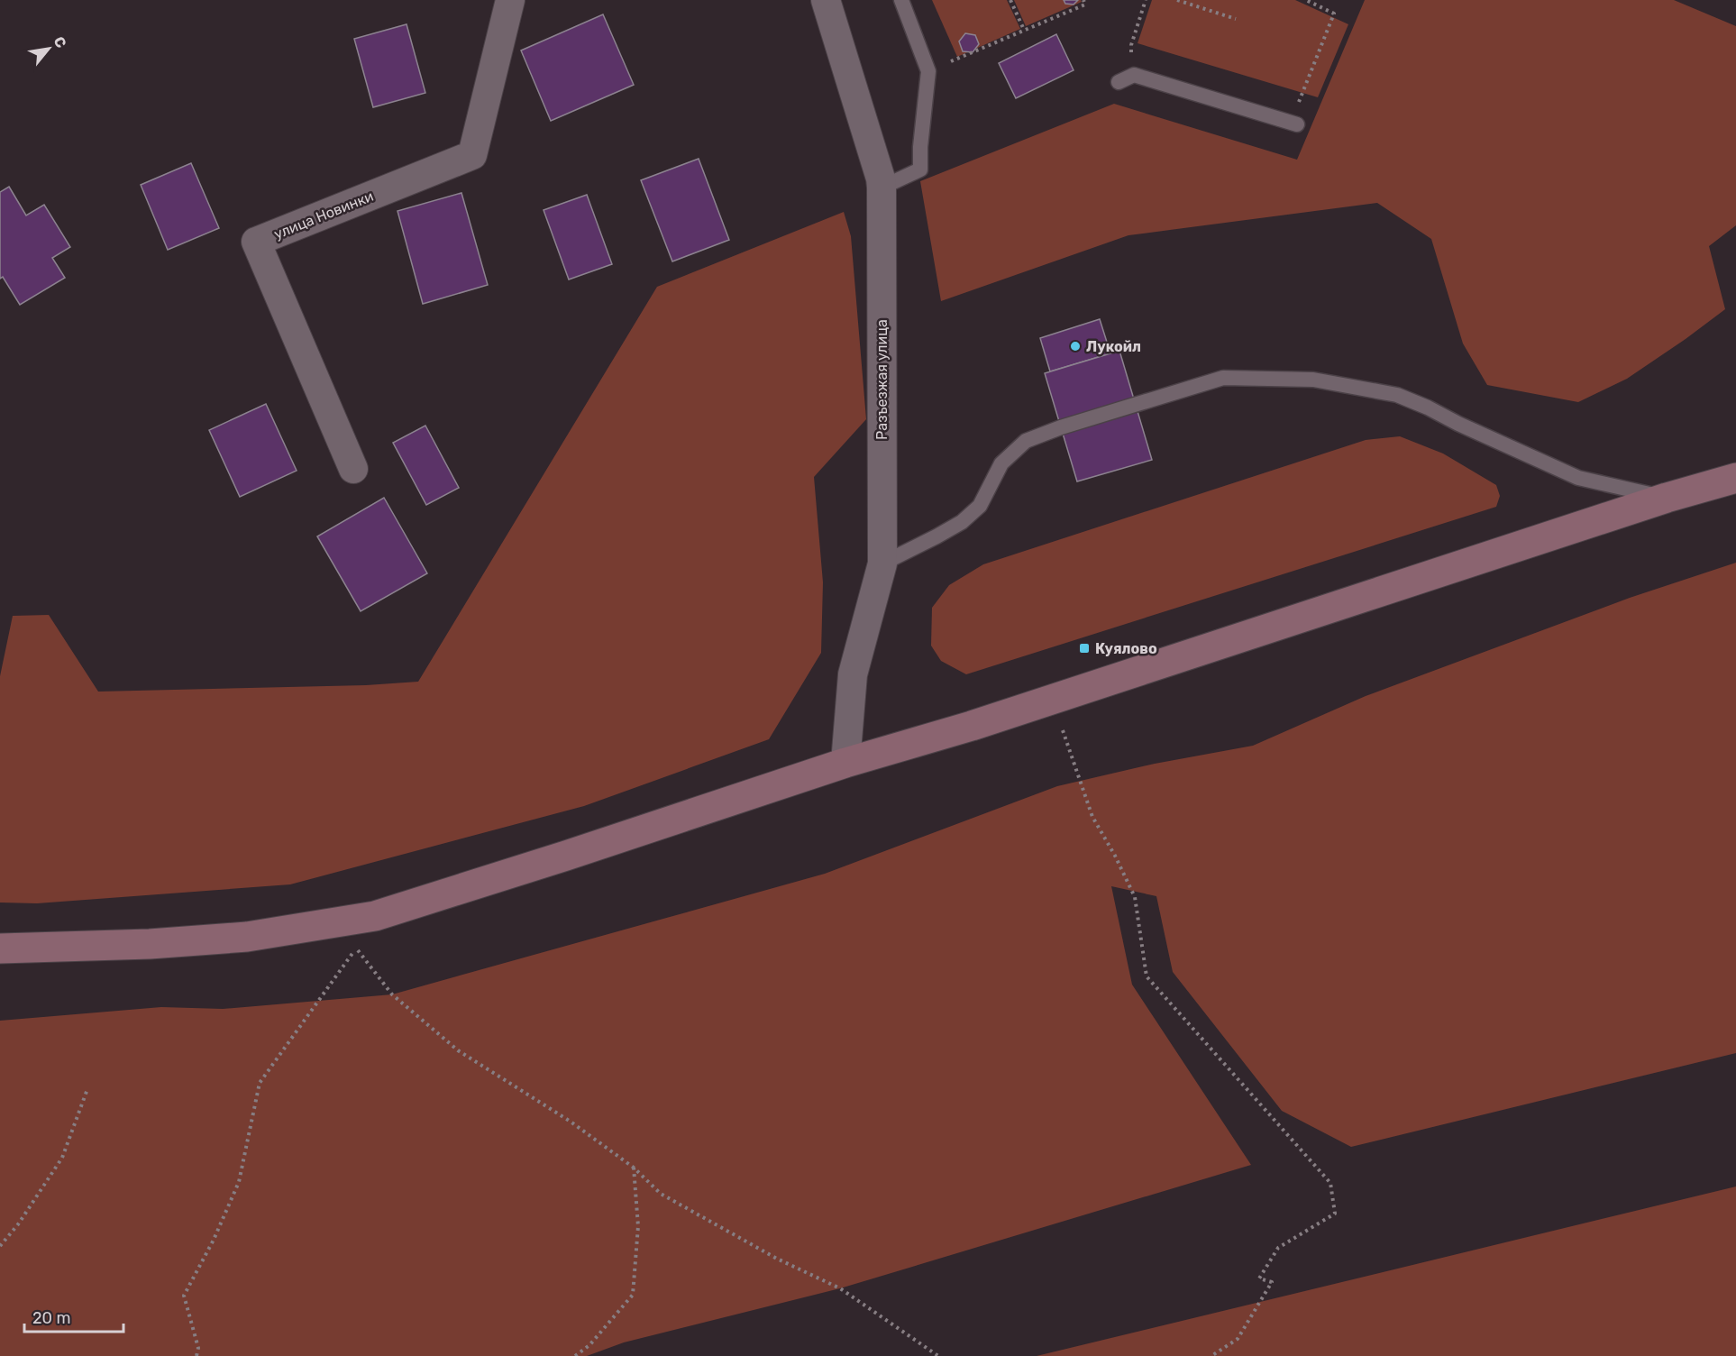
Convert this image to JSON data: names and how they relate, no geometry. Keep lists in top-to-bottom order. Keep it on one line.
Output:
{"streets":{"street":["улица Новинки","Разъезжая улица"]},"places":{"other":["Лукойл"],"transit":["Куялово"]},"scale_bar":"20 m","north":"top right"}
